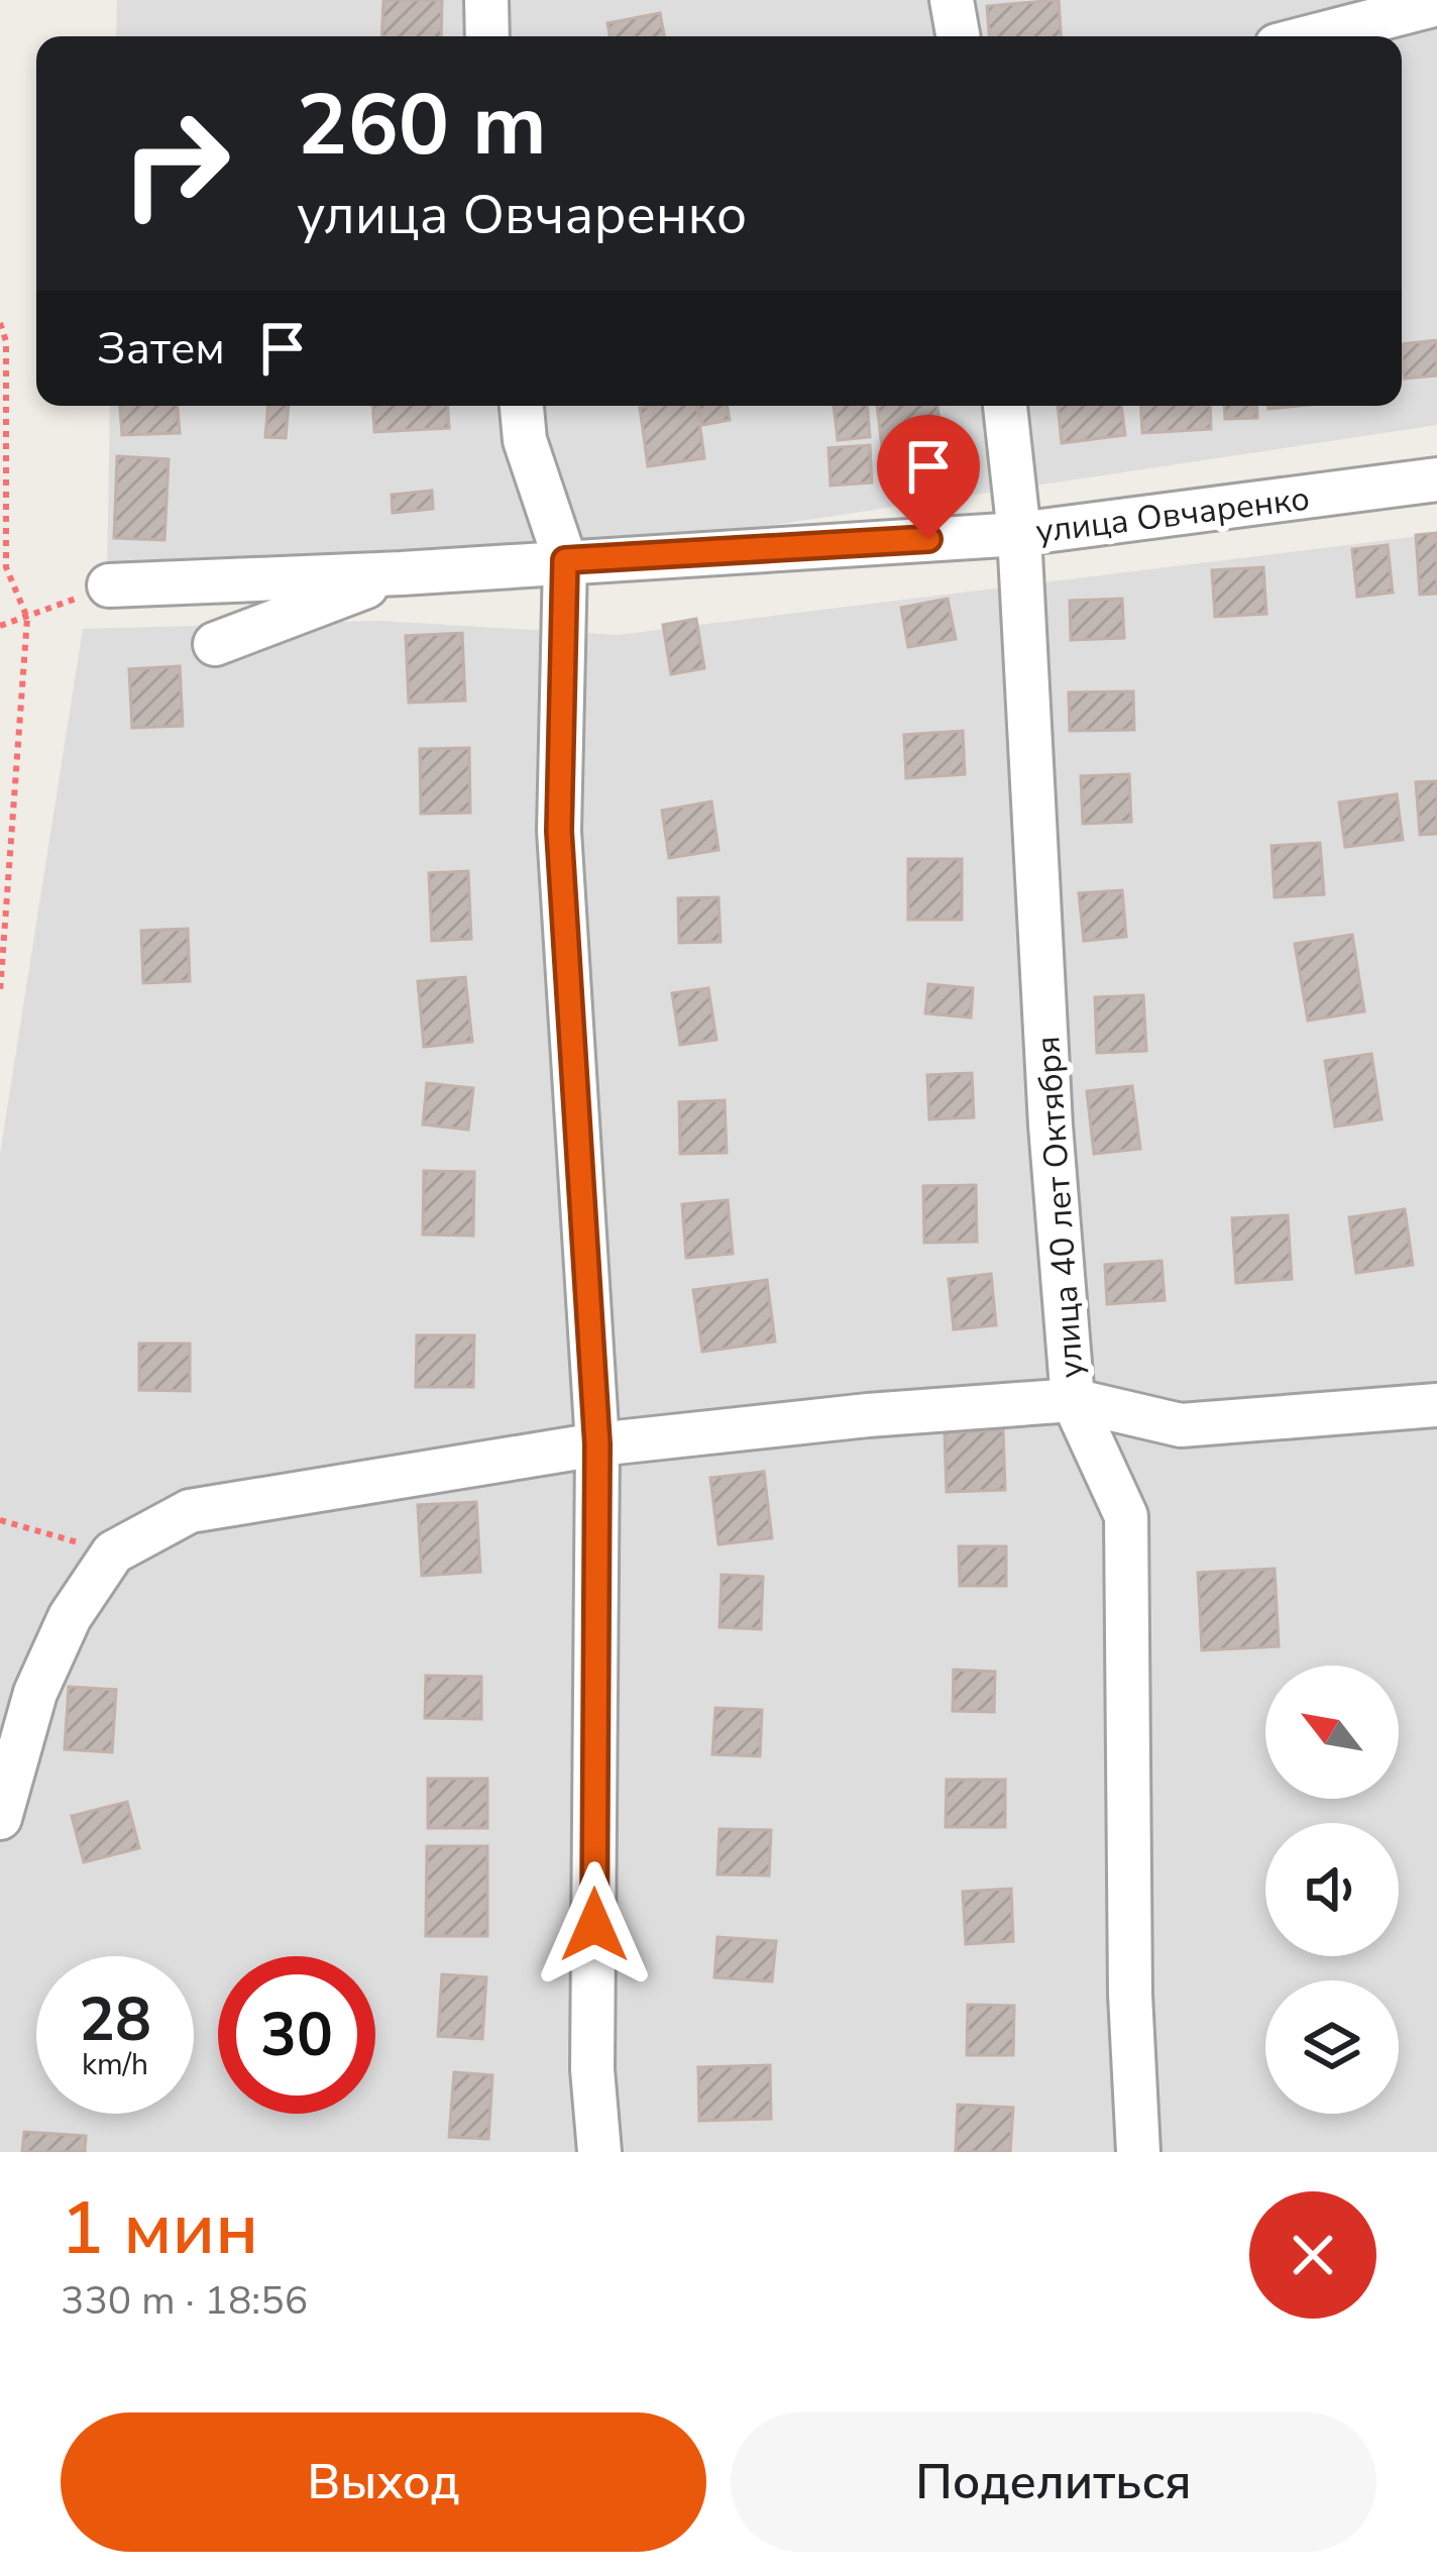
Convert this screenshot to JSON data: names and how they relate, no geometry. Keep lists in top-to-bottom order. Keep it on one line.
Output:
{"streets":{"street":["улица Овчаренко","улица 40 лет Октября"]},"crossings":[["улица Овчаренко","улица 40 лет Октября"]],"north":"top left","page":{"turn":["260 m","улица Овчаренко"],"then":"Затем","speed":"28 km/h","limit":"30","heading":["1 мин","330 m · 18:56"],"buttons":["Выход","Поделиться"]}}
